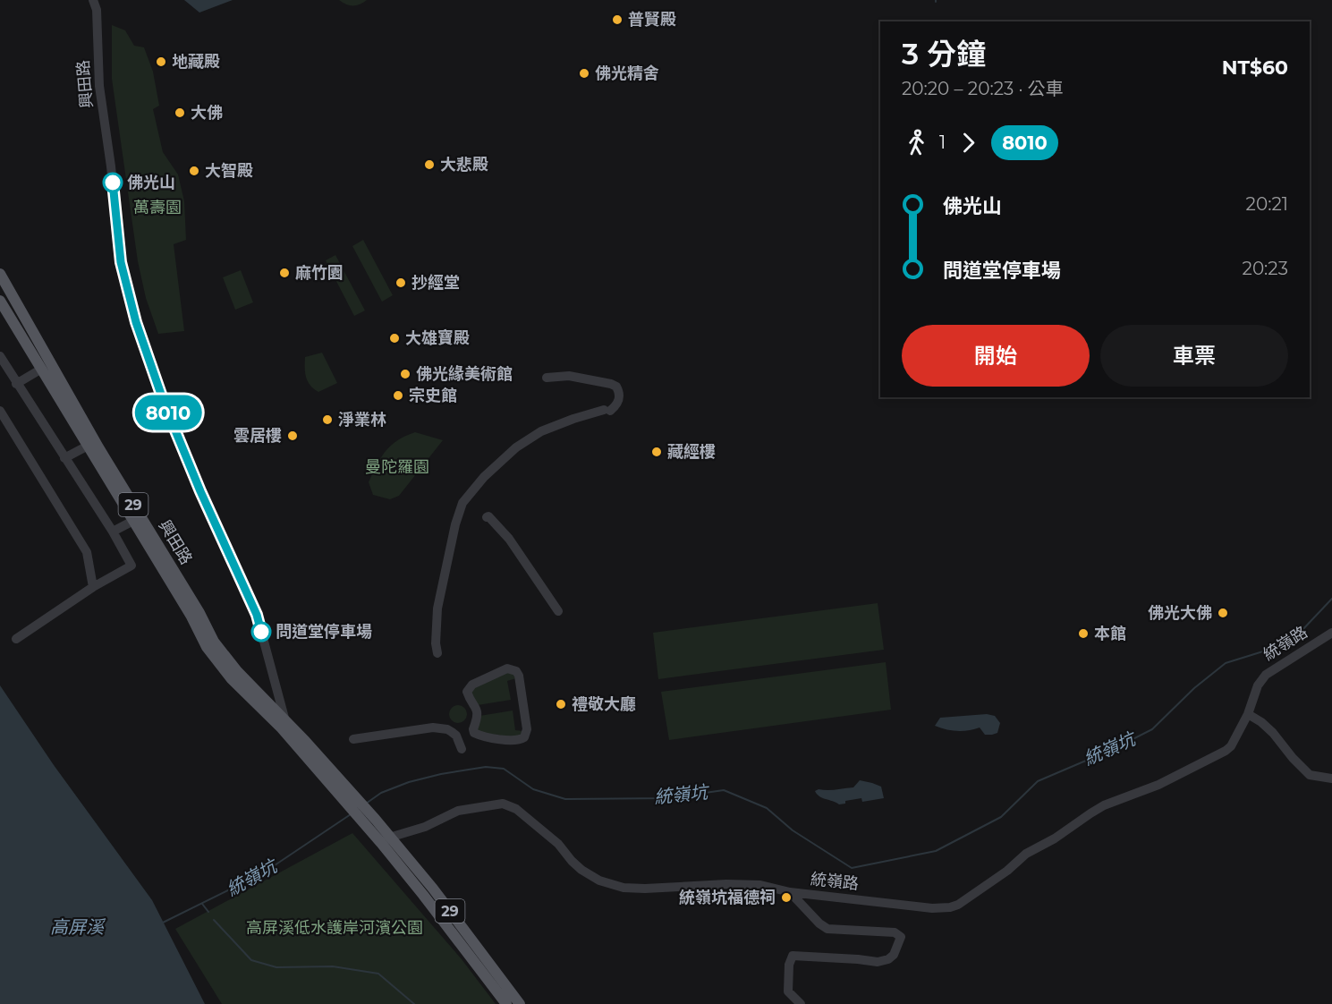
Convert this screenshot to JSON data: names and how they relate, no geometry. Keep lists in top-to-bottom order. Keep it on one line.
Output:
{"streets":{"main road":["興田路","29"],"street":["統嶺路"]},"crossings":[["興田路","29"],["興田路","統嶺路"],["29","統嶺路"]],"water":["統嶺坑","高屏溪"],"parks":["萬壽園","曼陀羅園","高屏溪低水護岸河濱公園"],"places":["普賢殿","地藏殿","佛光精舍","大佛","大悲殿","大智殿","佛光山","麻竹園","抄經堂","大雄寶殿","佛光緣美術館","宗史館","淨業林","雲居樓","藏經樓","佛光大佛","問道堂停車場","本館","禮敬大廳","統嶺坑福德祠"],"lines":["bus line 8010"],"page":{"on_map":"8010","heading":["3 分鐘","20:20 – 20:23 · 公車","NT$60"],"legs":["1","8010"],"list":[{"name":"佛光山","value":"20:21"},{"name":"問道堂停車場","value":"20:23"}],"buttons":["開始","車票"]}}
